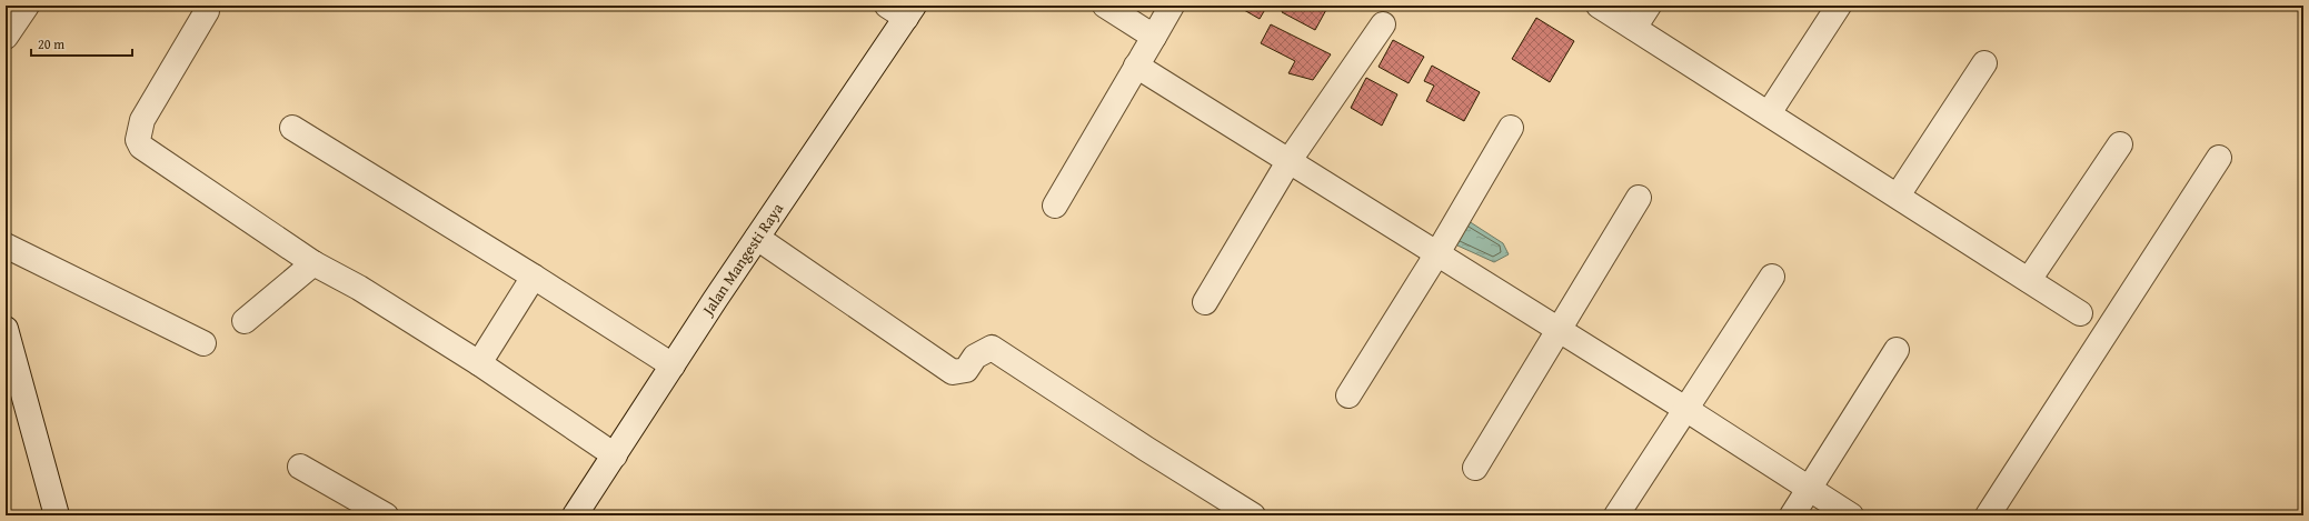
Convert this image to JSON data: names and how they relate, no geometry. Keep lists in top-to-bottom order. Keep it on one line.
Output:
{"streets":{"street":["Jalan Mangesti Raya"]},"scale_bar":"20 m"}
